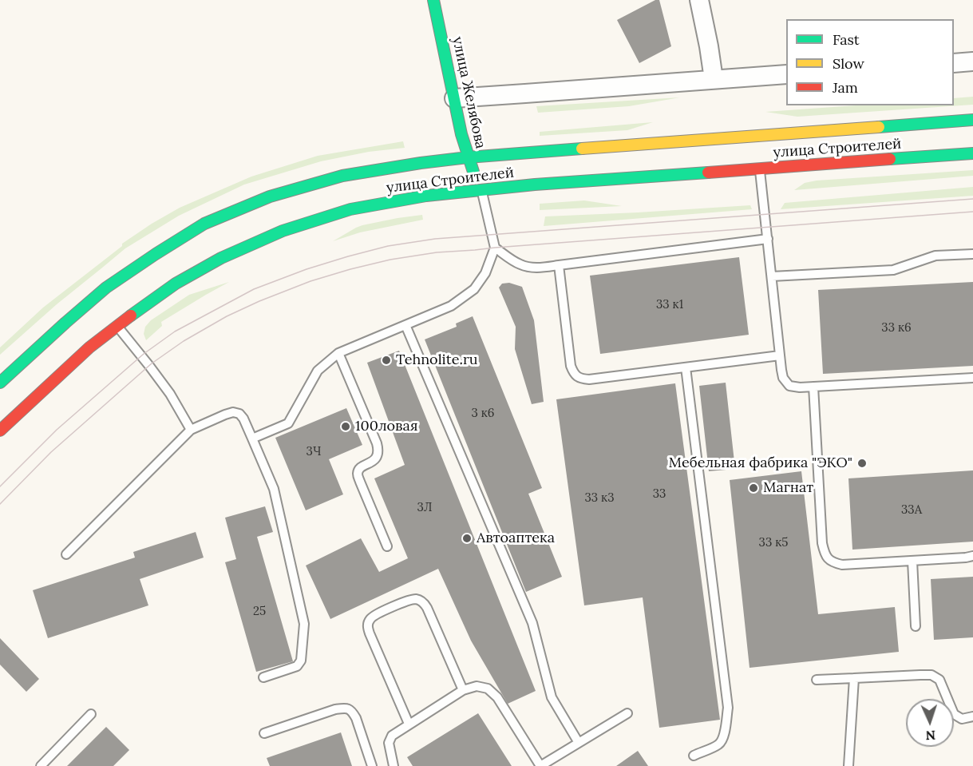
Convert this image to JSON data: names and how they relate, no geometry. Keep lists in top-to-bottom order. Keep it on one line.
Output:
{"streets":{"main road":["улица Желябова","улица Строителей"]},"crossings":[["улица Желябова","улица Строителей"]],"places":["Tehnolite.ru","100ловая","Мебельная фабрика \"ЭКО\"","Магнат","Автоаптека"],"house_numbers":["33 к1","33 к6","3 к6","3Ч","33","33 к3","3Л","33А","33 к5","25"],"legend":["Fast","Slow","Jam"],"north":"bottom"}
